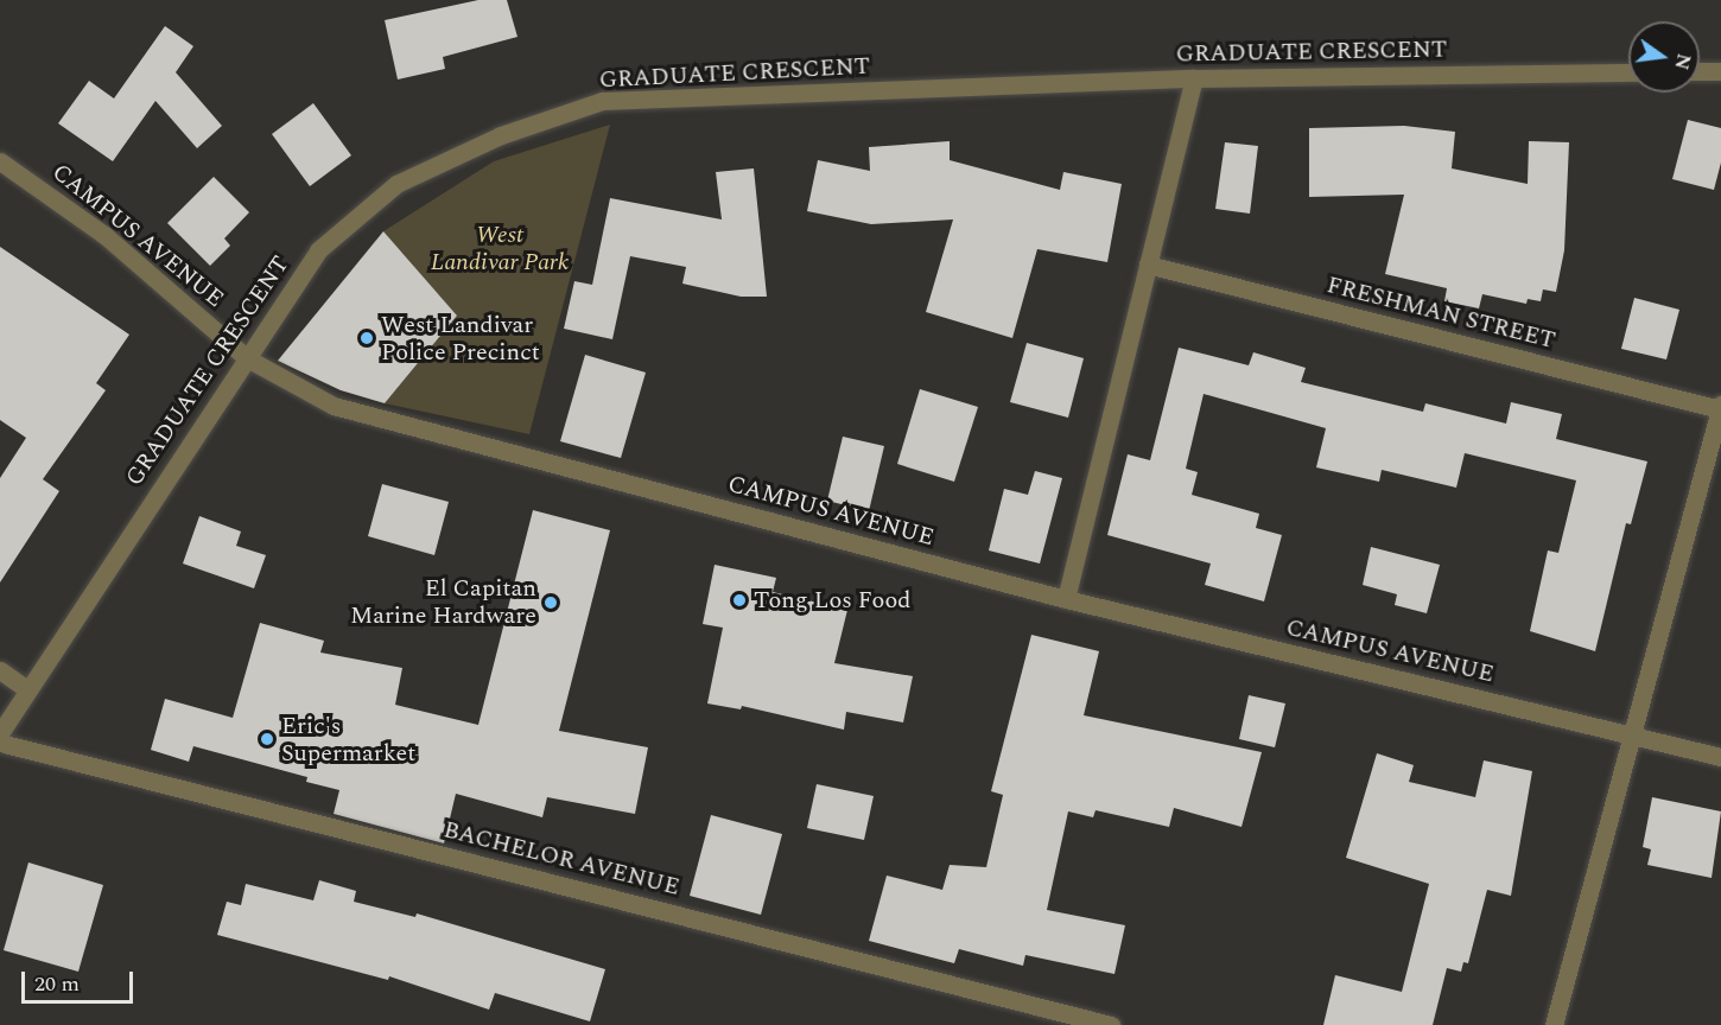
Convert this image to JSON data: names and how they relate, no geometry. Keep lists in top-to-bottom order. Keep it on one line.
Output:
{"streets":{"street":["GRADUATE CRESCENT","CAMPUS AVENUE","FRESHMAN STREET","BACHELOR AVENUE"]},"crossings":[["GRADUATE CRESCENT","CAMPUS AVENUE"]],"parks":["West Landivar Park"],"places":["West Landivar Police Precinct","Tong Los Food","El Capitan Marine Hardware","Eric's Supermarket"],"scale_bar":"20 m","north":"right"}
